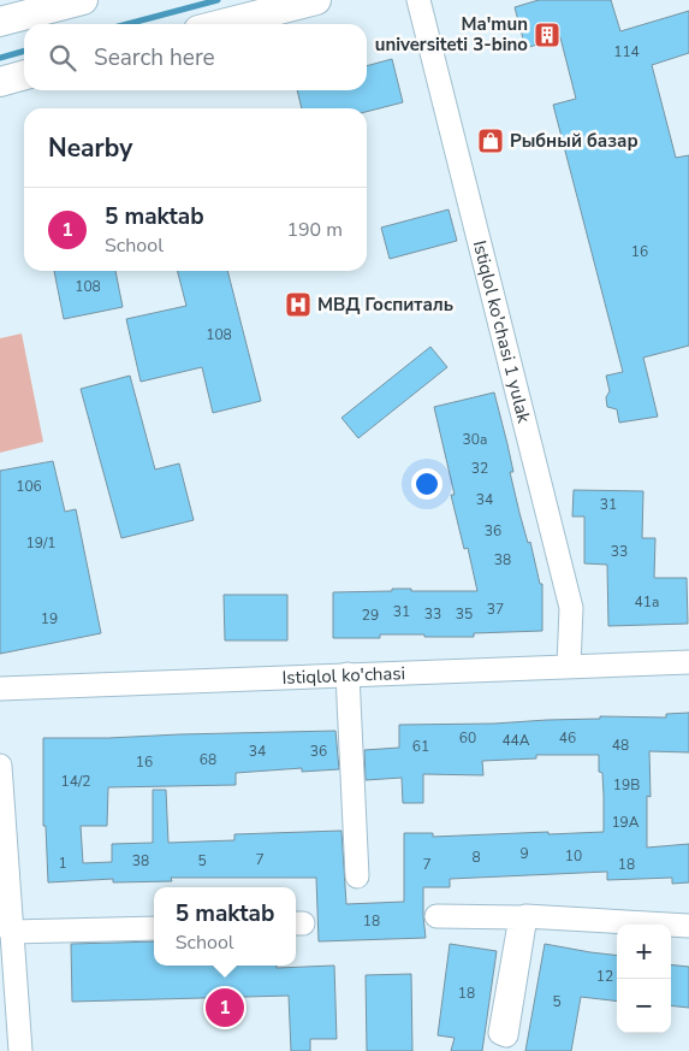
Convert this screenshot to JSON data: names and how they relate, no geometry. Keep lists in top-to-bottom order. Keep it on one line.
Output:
{"streets":{"street":["Istiqlol ko'chasi 1 yulak","Istiqlol ko'chasi"]},"crossings":[["Istiqlol ko'chasi 1 yulak","Istiqlol ko'chasi"]],"places":{"building":["Ma'mun universiteti 3-bino"],"shop":["Рыбный базар"],"hospital":["МВД Госпиталь"]},"house_numbers":["114","16","108","108","30a","32","106","34","31","36","19/1","33","38","41a","37","31","33","35","29","19","60","46","44А","48","61","34","36","68","16","14/2","19B","19A","9","10","8","7","38","5","1","7","18","18","12","18","5"],"page":{"search":"Search here","heading":"Nearby","list":[{"mark":"1","name":"5 maktab","note":"School","value":"190 m"}],"popup":["5 maktab","School"],"map_buttons":["+","−"],"pins":"1"}}
